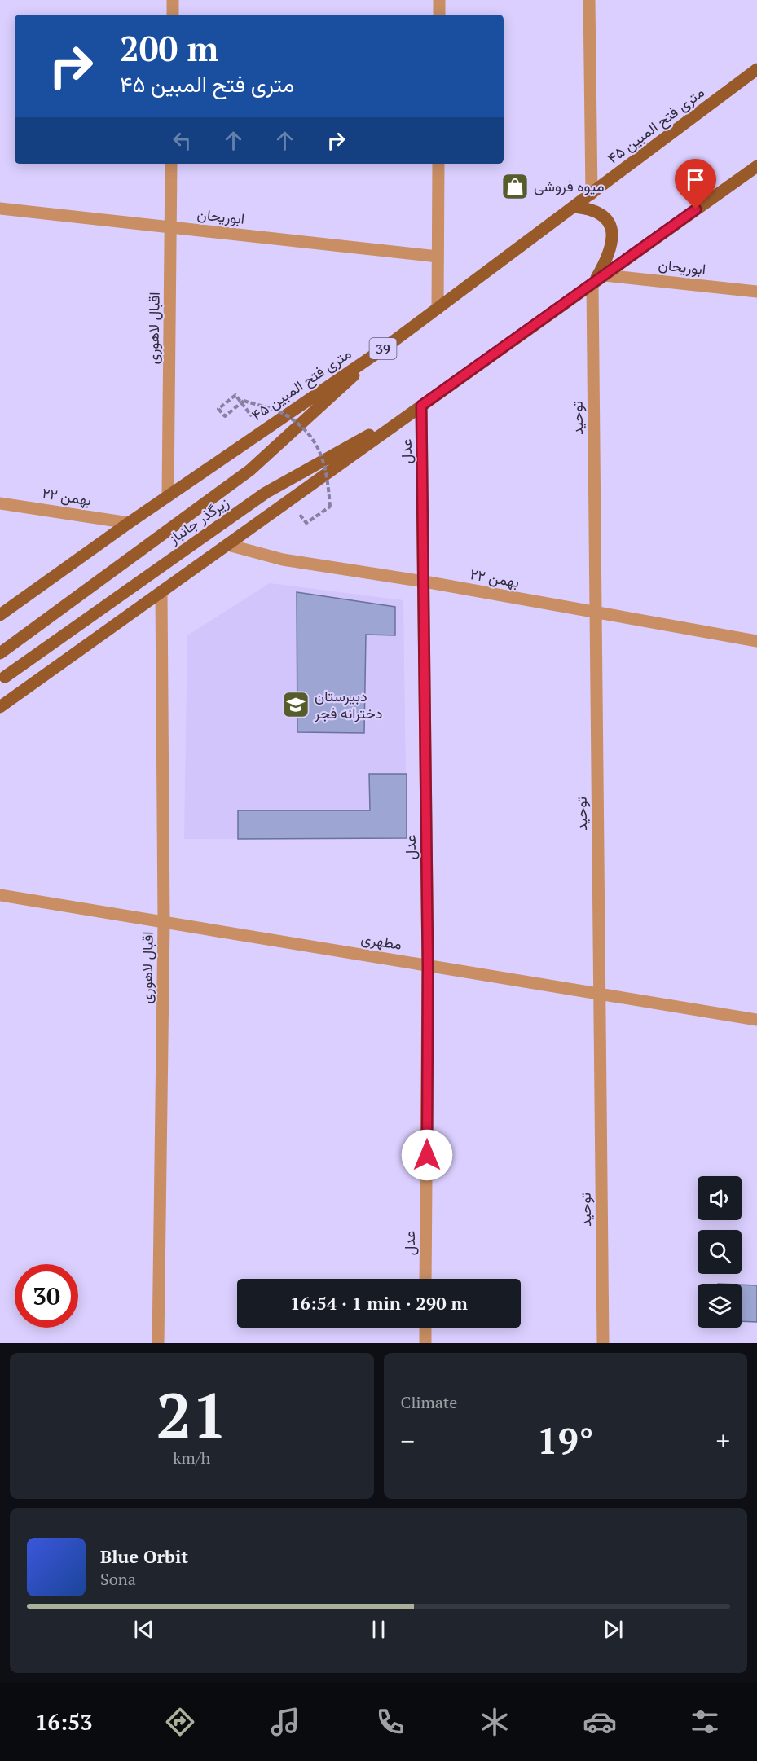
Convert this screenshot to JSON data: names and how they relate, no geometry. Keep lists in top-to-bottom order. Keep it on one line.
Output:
{"streets":{"main road":["۴۵ متری فتح المبین","39","زیرگذر جانباز"],"street":["ابوریحان","اقبال لاهوری","توحید","عدل","۲۲ بهمن","مطهری"]},"crossings":[["۴۵ متری فتح المبین","اقبال لاهوری"],["۴۵ متری فتح المبین","۲۲ بهمن"],["۴۵ متری فتح المبین","زیرگذر جانباز"],["ابوریحان","اقبال لاهوری"],["اقبال لاهوری","مطهری"],["توحید","۲۲ بهمن"],["توحید","مطهری"],["عدل","۲۲ بهمن"],["عدل","زیرگذر جانباز"],["عدل","مطهری"]],"places":{"shop":["میوه فروشی"],"school or university":["دبیرستان دخترانه فجر"]},"page":{"turn":["200 m","۴۵ متری فتح المبین"],"limit":"30","trip":"16:54 · 1 min · 290 m","tile":[["21","km/h"],"Climate"],"heat":["−","19°","+"],"song":["Blue Orbit","Sona"],"tabs":"16:53"}}
